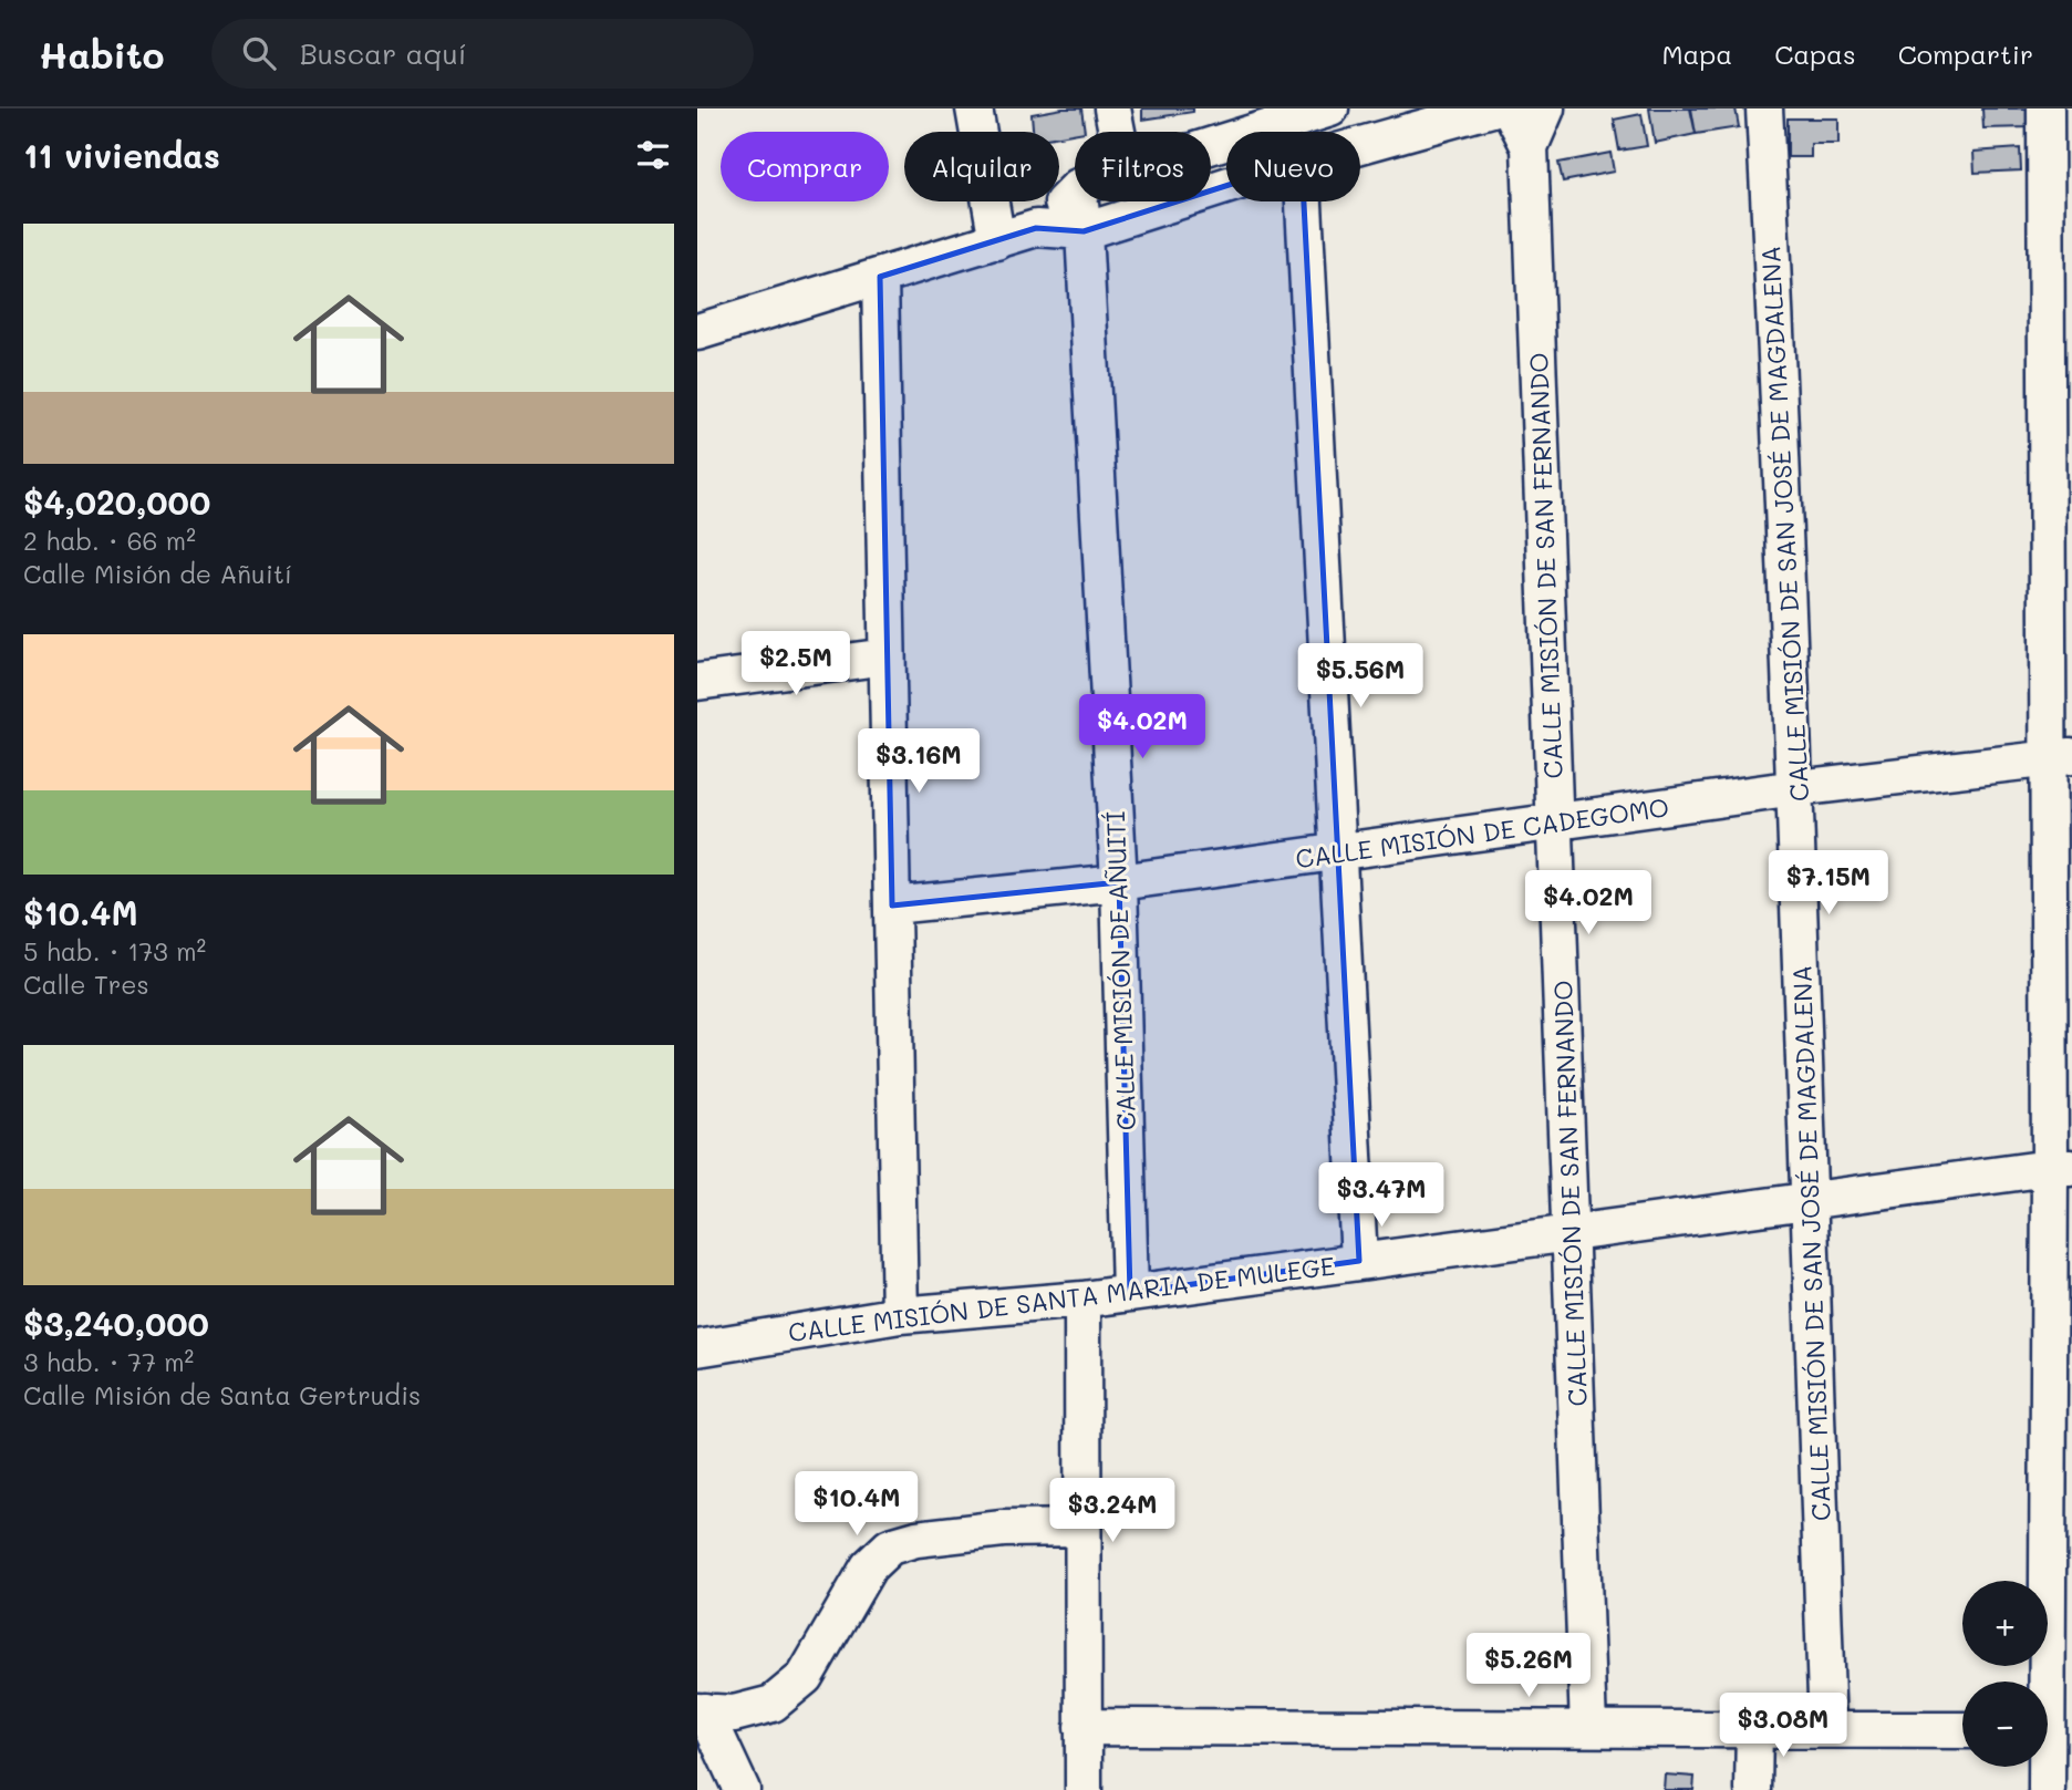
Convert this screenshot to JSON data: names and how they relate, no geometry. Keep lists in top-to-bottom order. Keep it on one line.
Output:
{"streets":{"street":["CALLE MISIÓN DE SAN JOSÉ DE MAGDALENA","CALLE MISIÓN DE SAN FERNANDO","CALLE MISIÓN DE CADEGOMO","CALLE MISIÓN DE AÑUITÍ","CALLE MISIÓN DE SANTA MARIA DE MULEGE"]},"crossings":[["CALLE MISIÓN DE SAN JOSÉ DE MAGDALENA","CALLE MISIÓN DE CADEGOMO"],["CALLE MISIÓN DE SAN JOSÉ DE MAGDALENA","CALLE MISIÓN DE SANTA MARIA DE MULEGE"],["CALLE MISIÓN DE SAN FERNANDO","CALLE MISIÓN DE CADEGOMO"],["CALLE MISIÓN DE SAN FERNANDO","CALLE MISIÓN DE SANTA MARIA DE MULEGE"],["CALLE MISIÓN DE CADEGOMO","CALLE MISIÓN DE AÑUITÍ"],["CALLE MISIÓN DE AÑUITÍ","CALLE MISIÓN DE SANTA MARIA DE MULEGE"]],"page":{"header":"Habito","search":"Buscar aquí","nav":["Mapa","Capas","Compartir"],"heading":"11 viviendas","chip":["Comprar","Alquilar","Filtros","Nuevo"],"list":[{"name":"$4,020,000","note":"2 hab. · 66 m² · Calle Misión de Añuití"},{"name":"$10.4M","note":"5 hab. · 173 m² · Calle Tres"},{"name":"$3,240,000","note":"3 hab. · 77 m² · Calle Misión de Santa Gertrudis"}],"price":["$2.5M","$5.56M","$4.02M","$3.16M","$7.15M","$4.02M","$3.47M","$10.4M","$3.24M","$5.26M","$3.08M"],"map_buttons":["+","−"]}}
